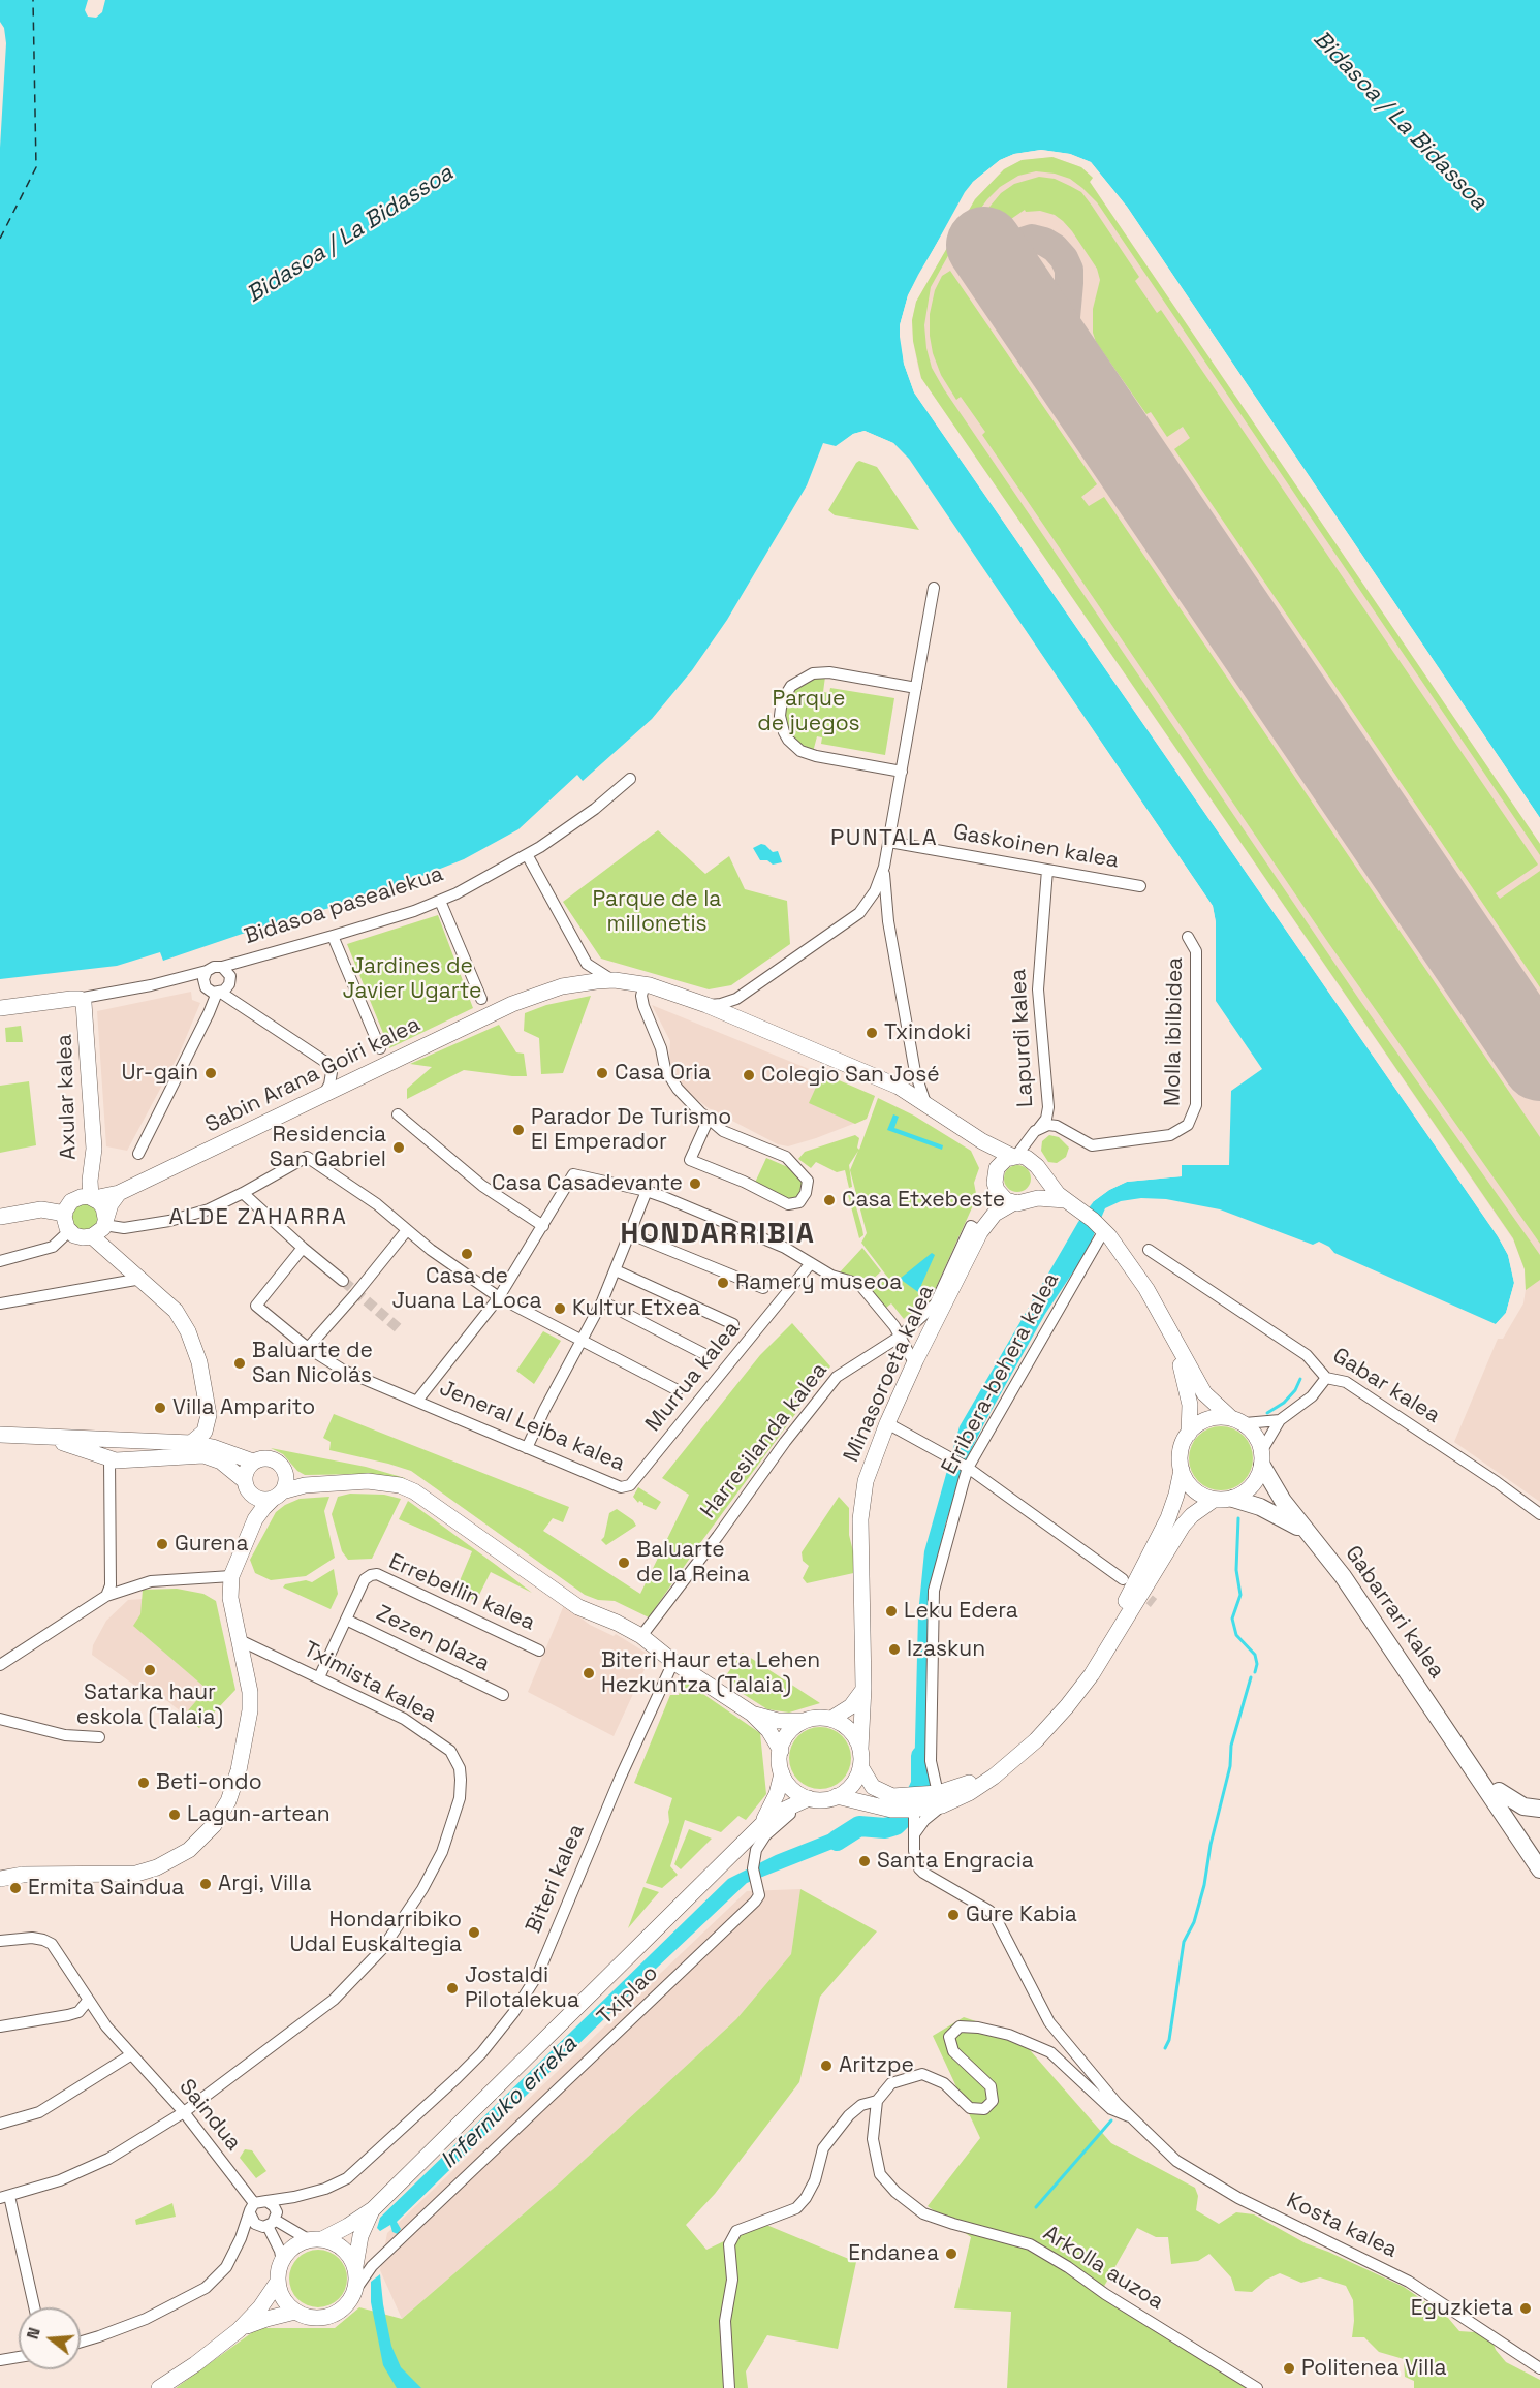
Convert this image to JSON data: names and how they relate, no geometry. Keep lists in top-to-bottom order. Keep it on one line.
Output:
{"streets":{"main road":["Gabarrari kalea"],"street":["Gaskoinen kalea","Bidasoa pasealekua","Molla ibilbidea","Lapurdi kalea","Sabin Arana Goiri kalea","Axular kalea","Minasoroeta kalea","Erribera-behera kalea","Murrua kalea","Gabar kalea","Jeneral Leiba kalea","Harresilanda kalea","Errebellin kalea","Zezen plaza","Tximista kalea","Biteri kalea","Txiplao","Saindua","Kosta kalea","Arkolla auzoa"]},"crossings":[["Gaskoinen kalea","Lapurdi kalea"],["Bidasoa pasealekua","Axular kalea"],["Molla ibilbidea","Lapurdi kalea"],["Sabin Arana Goiri kalea","Axular kalea"],["Sabin Arana Goiri kalea","Minasoroeta kalea"],["Minasoroeta kalea","Harresilanda kalea"],["Minasoroeta kalea","Txiplao"],["Erribera-behera kalea","Kosta kalea"],["Murrua kalea","Jeneral Leiba kalea"],["Errebellin kalea","Zezen plaza"],["Errebellin kalea","Tximista kalea"],["Tximista kalea","Saindua"],["Biteri kalea","Saindua"]],"districts":["PUNTALA","ALDE ZAHARRA","HONDARRIBIA"],"water":["Bidasoa / La Bidassoa","Infernuko erreka"],"parks":["Parque de juegos","Parque de la millonetis","Jardines de Javier Ugarte"],"places":["Txindoki","Ur-gain","Casa Oria","Colegio San José","Parador De Turismo El Emperador","Residencia San Gabriel","Casa Casadevante","Casa Etxebeste","Casa de Juana La Loca","Ramery museoa","Kultur Etxea","Baluarte de San Nicolás","Villa Amparito","Gurena","Baluarte de la Reina","Leku Edera","Izaskun","Satarka haur eskola (Talaia)","Biteri Haur eta Lehen Hezkuntza (Talaia)","Beti-ondo","Lagun-artean","Santa Engracia","Argi, Villa","Ermita Saindua","Gure Kabia","Hondarribiko Udal Euskaltegia","Jostaldi Pilotalekua","Aritzpe","Endanea","Eguzkieta","Politenea Villa"],"north":"left"}
